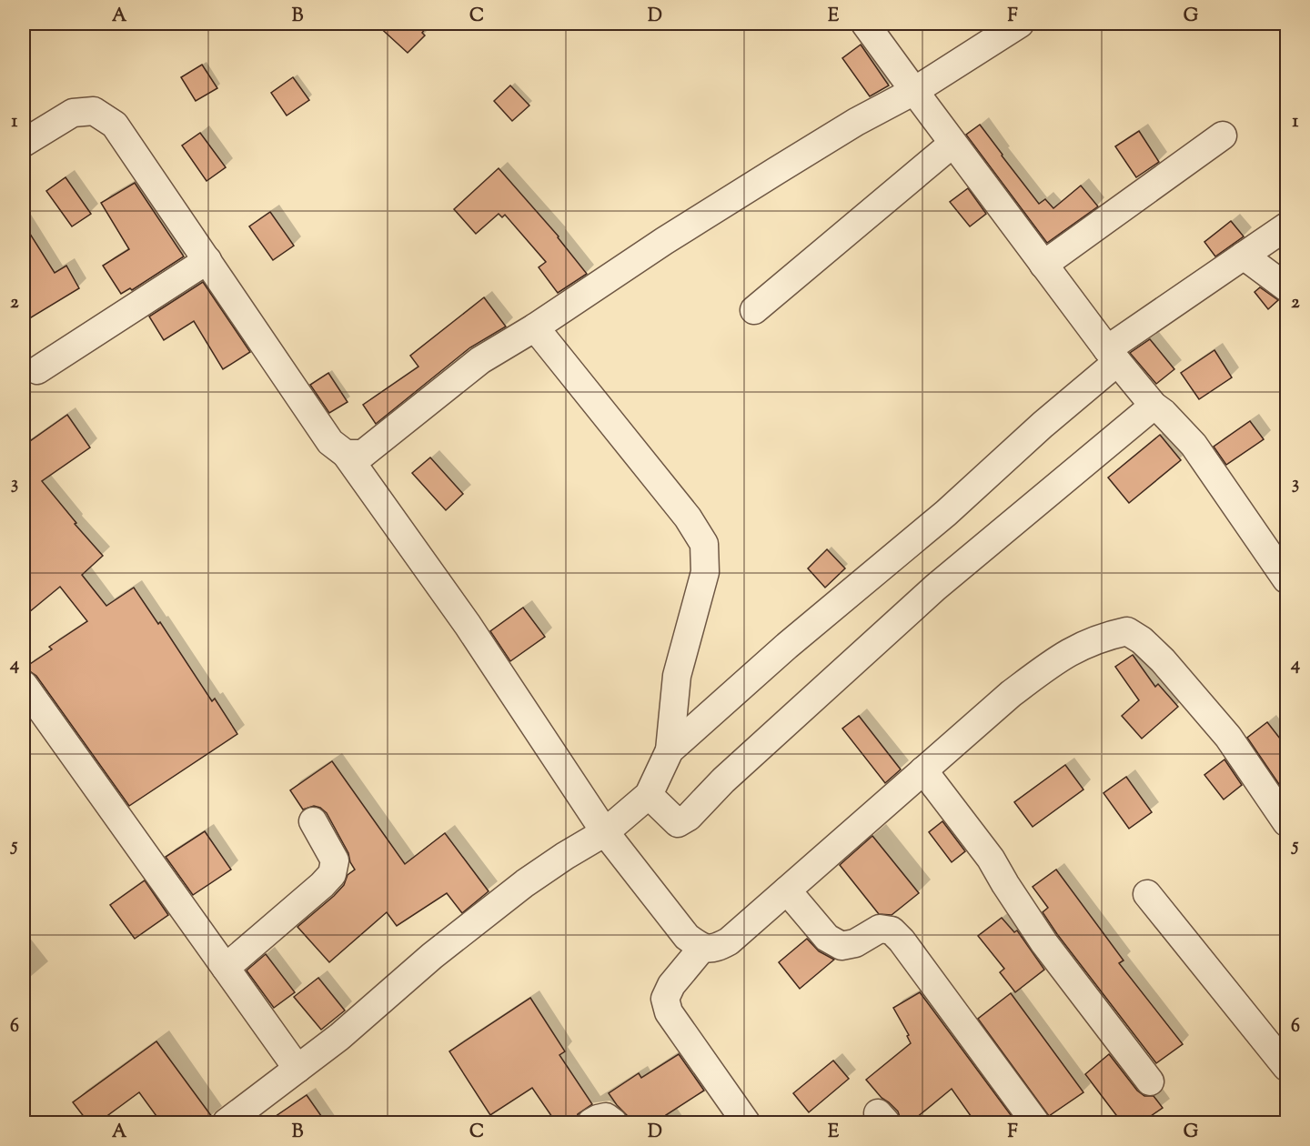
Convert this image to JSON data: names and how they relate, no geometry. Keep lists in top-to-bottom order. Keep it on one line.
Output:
{"grid":{"columns":["A","B","C","D","E","F","G"],"rows":["1","2","3","4","5","6"]}}
